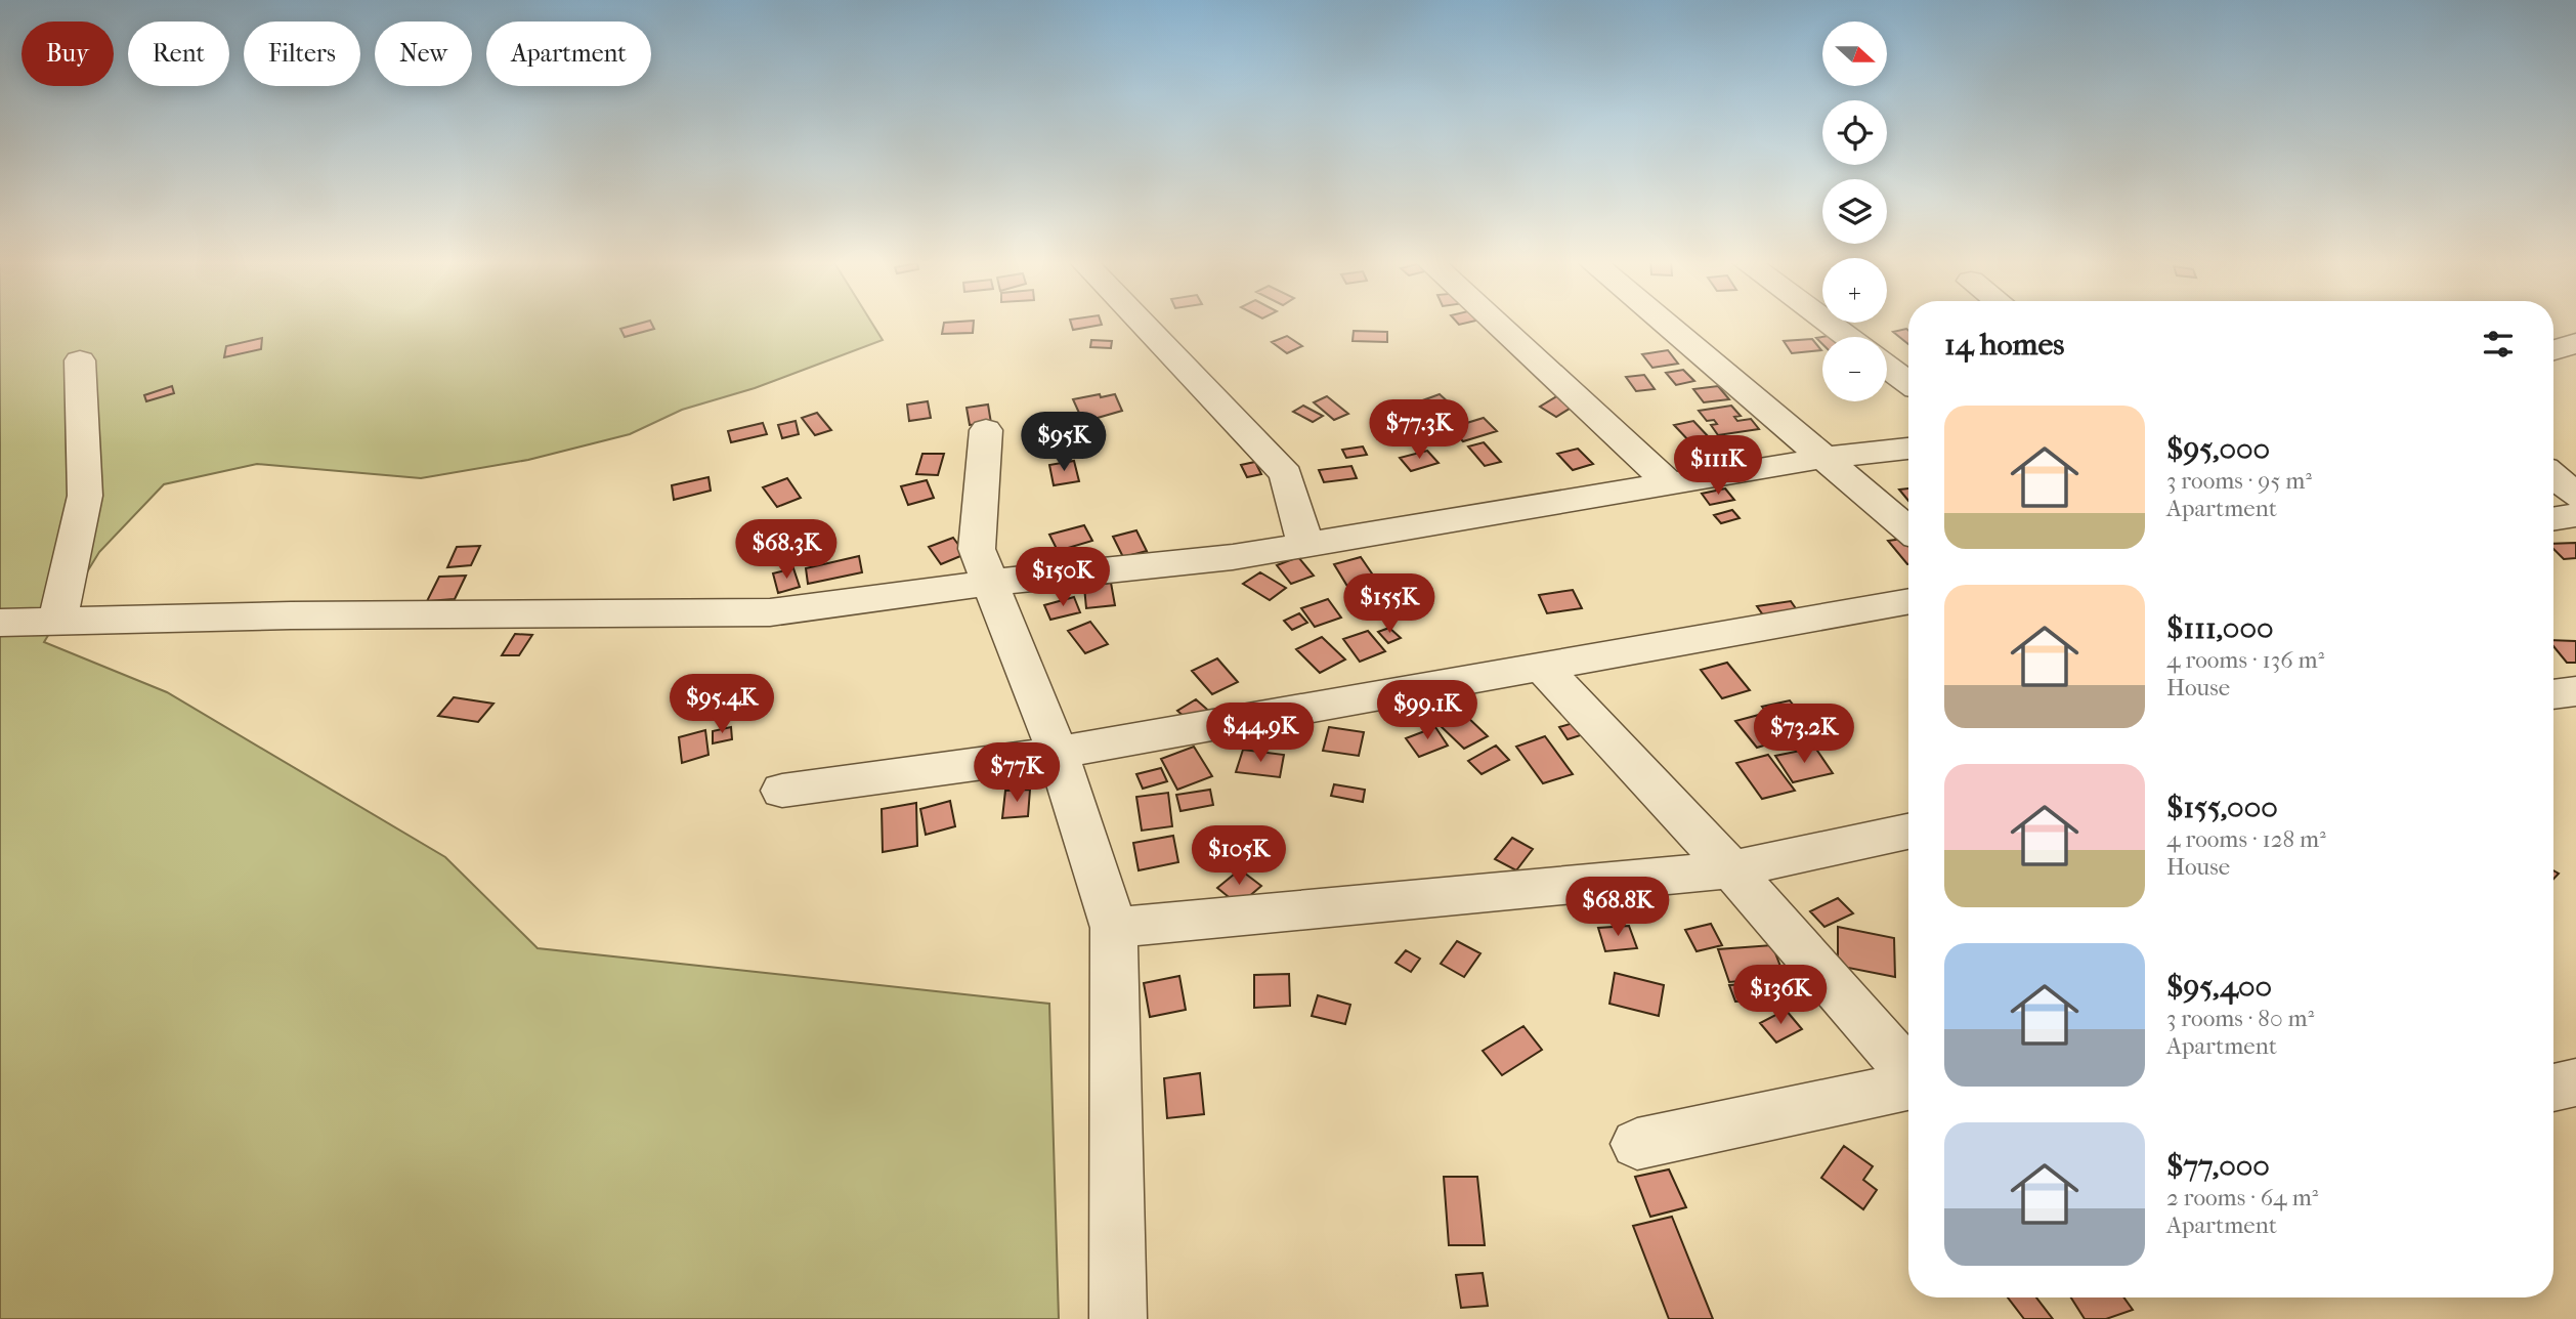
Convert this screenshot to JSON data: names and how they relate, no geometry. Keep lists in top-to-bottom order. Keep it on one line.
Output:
{"north":"right","page":{"map_buttons":["+","−"],"chip":["Buy","Rent","Filters","New","Apartment"],"heading":"14 homes","list":[{"name":"$95,000","note":"3 rooms · 95 m² · Apartment"},{"name":"$111,000","note":"4 rooms · 136 m² · House"},{"name":"$155,000","note":"4 rooms · 128 m² · House"},{"name":"$95,400","note":"3 rooms · 80 m² · Apartment"},{"name":"$77,000","note":"2 rooms · 64 m² · Apartment"}],"price":["$77.3K","$95K","$111K","$68.3K","$150K","$155K","$95.4K","$99.1K","$44.9K","$73.2K","$77K","$105K","$68.8K","$136K"]}}
